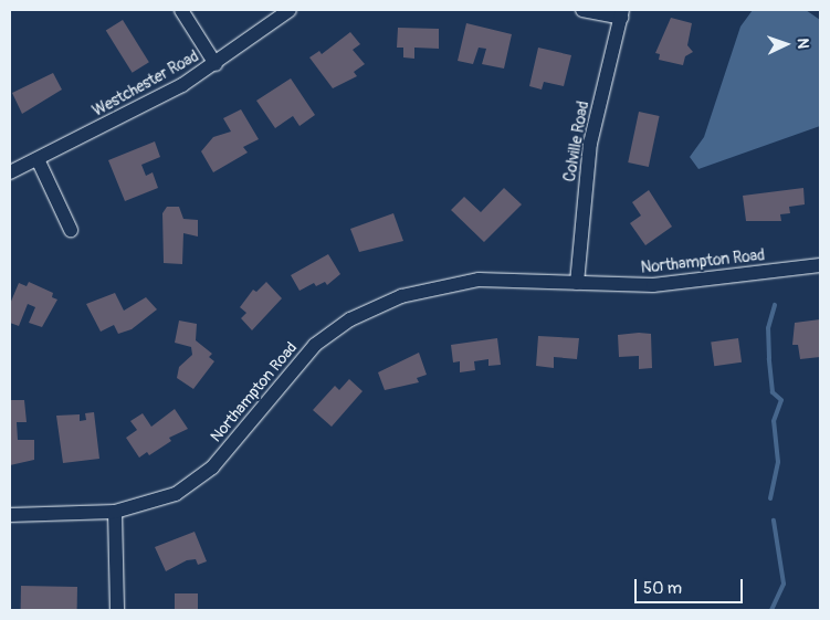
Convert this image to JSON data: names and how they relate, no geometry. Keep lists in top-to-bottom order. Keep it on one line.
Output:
{"streets":{"street":["Westchester Road","Colville Road","Northampton Road"]},"crossings":[["Colville Road","Northampton Road"]],"scale_bar":"50 m","north":"right"}
